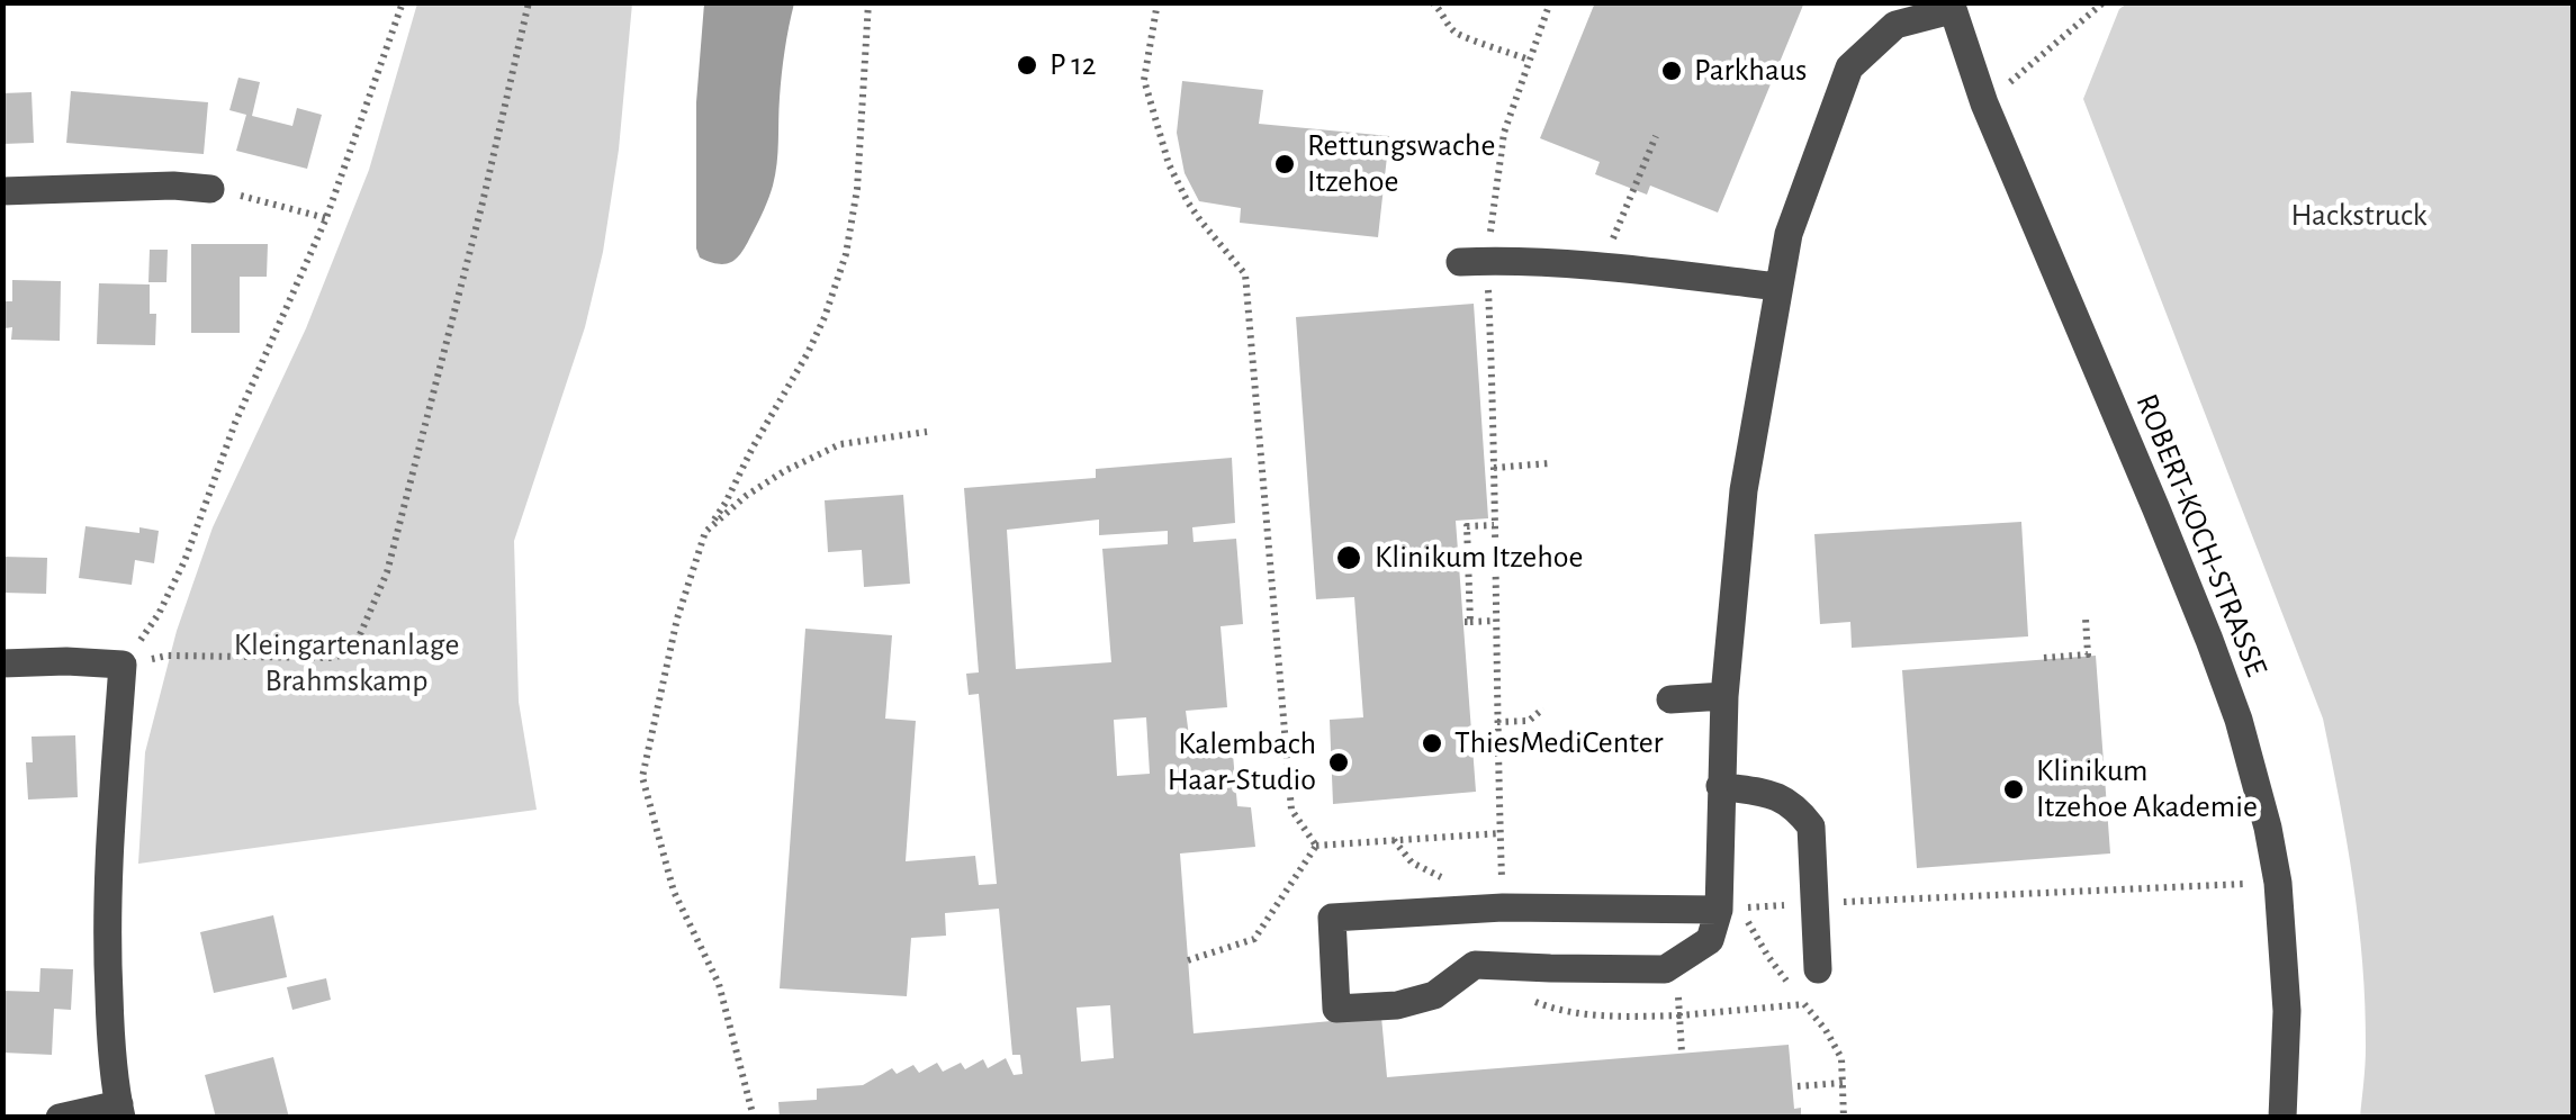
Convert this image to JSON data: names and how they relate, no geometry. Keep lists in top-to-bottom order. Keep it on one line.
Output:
{"streets":{"street":["ROBERT-KOCH-STRASSE"]},"parks":["Hackstruck","Kleingartenanlage Brahmskamp"],"places":["P 12","Parkhaus","Rettungswache Itzehoe","Klinikum Itzehoe","ThiesMediCenter","Kalembach Haar-Studio","Klinikum Itzehoe Akademie"]}
